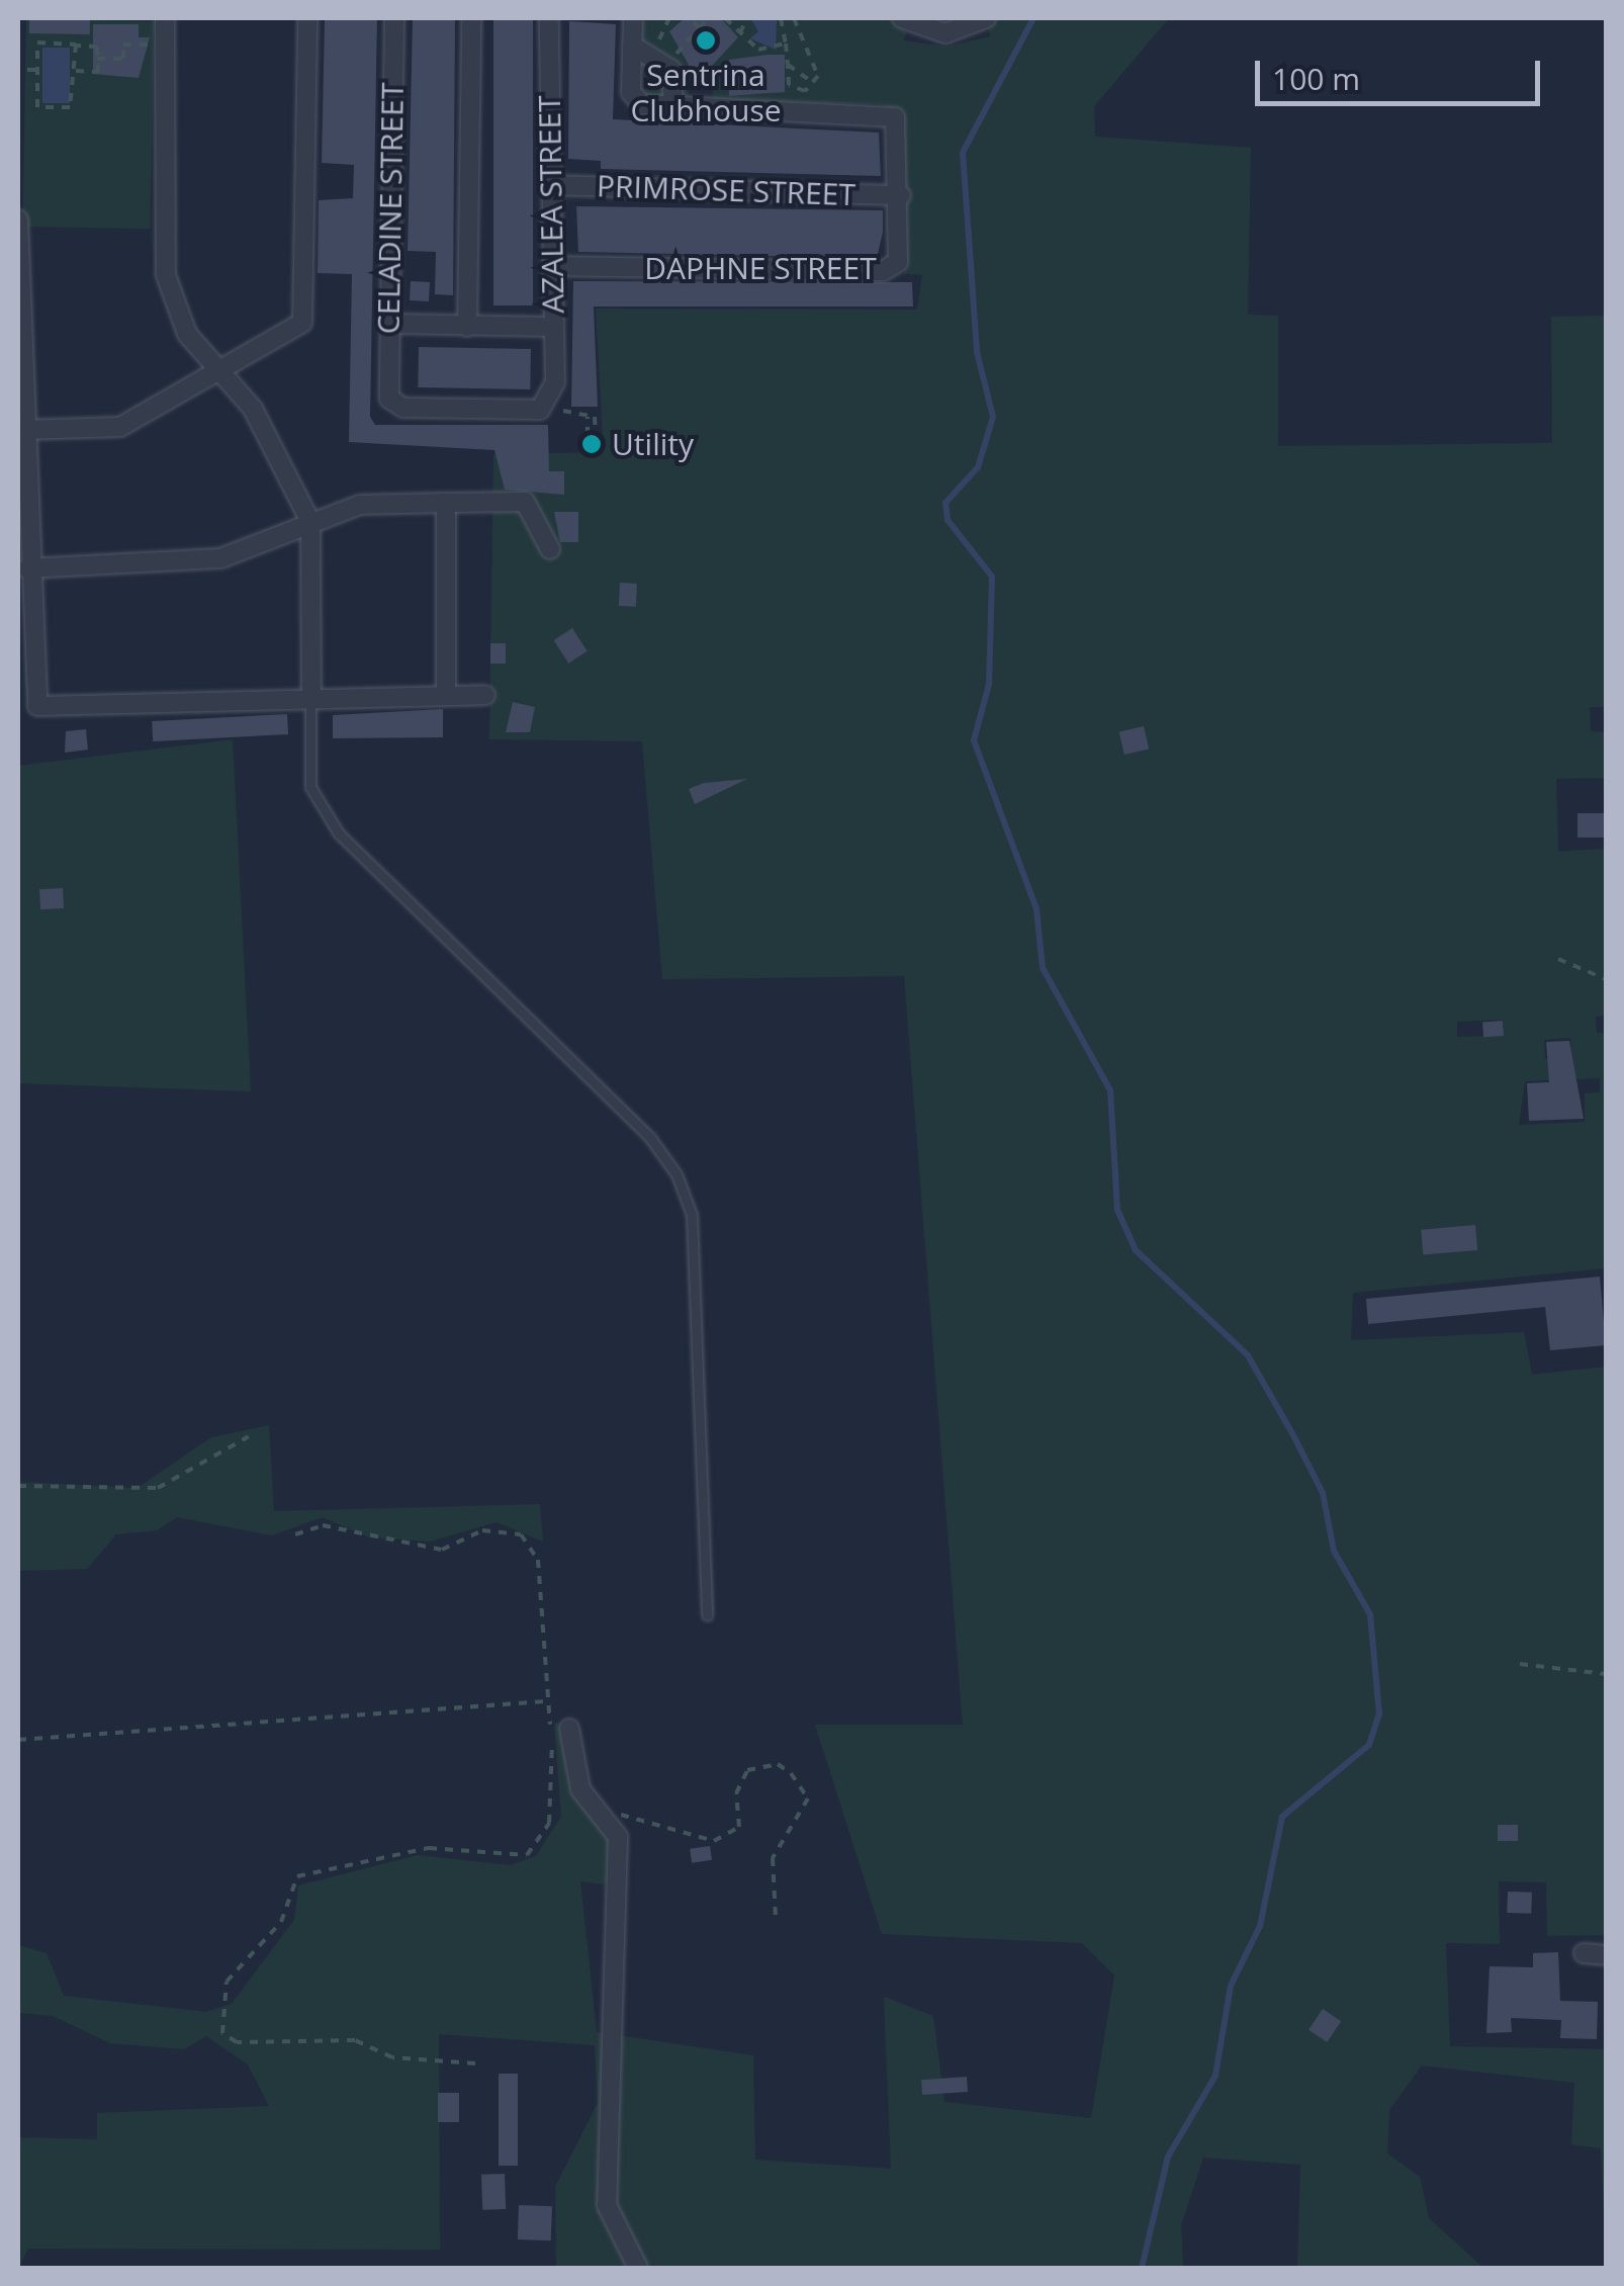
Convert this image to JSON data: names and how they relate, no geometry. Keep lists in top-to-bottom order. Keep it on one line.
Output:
{"streets":{"street":["PRIMROSE STREET","AZALEA STREET","CELADINE STREET","DAPHNE STREET"]},"crossings":[["PRIMROSE STREET","AZALEA STREET"],["PRIMROSE STREET","DAPHNE STREET"],["AZALEA STREET","CELADINE STREET"],["AZALEA STREET","DAPHNE STREET"]],"places":["Sentrina Clubhouse","Utility"],"scale_bar":"100 m"}
